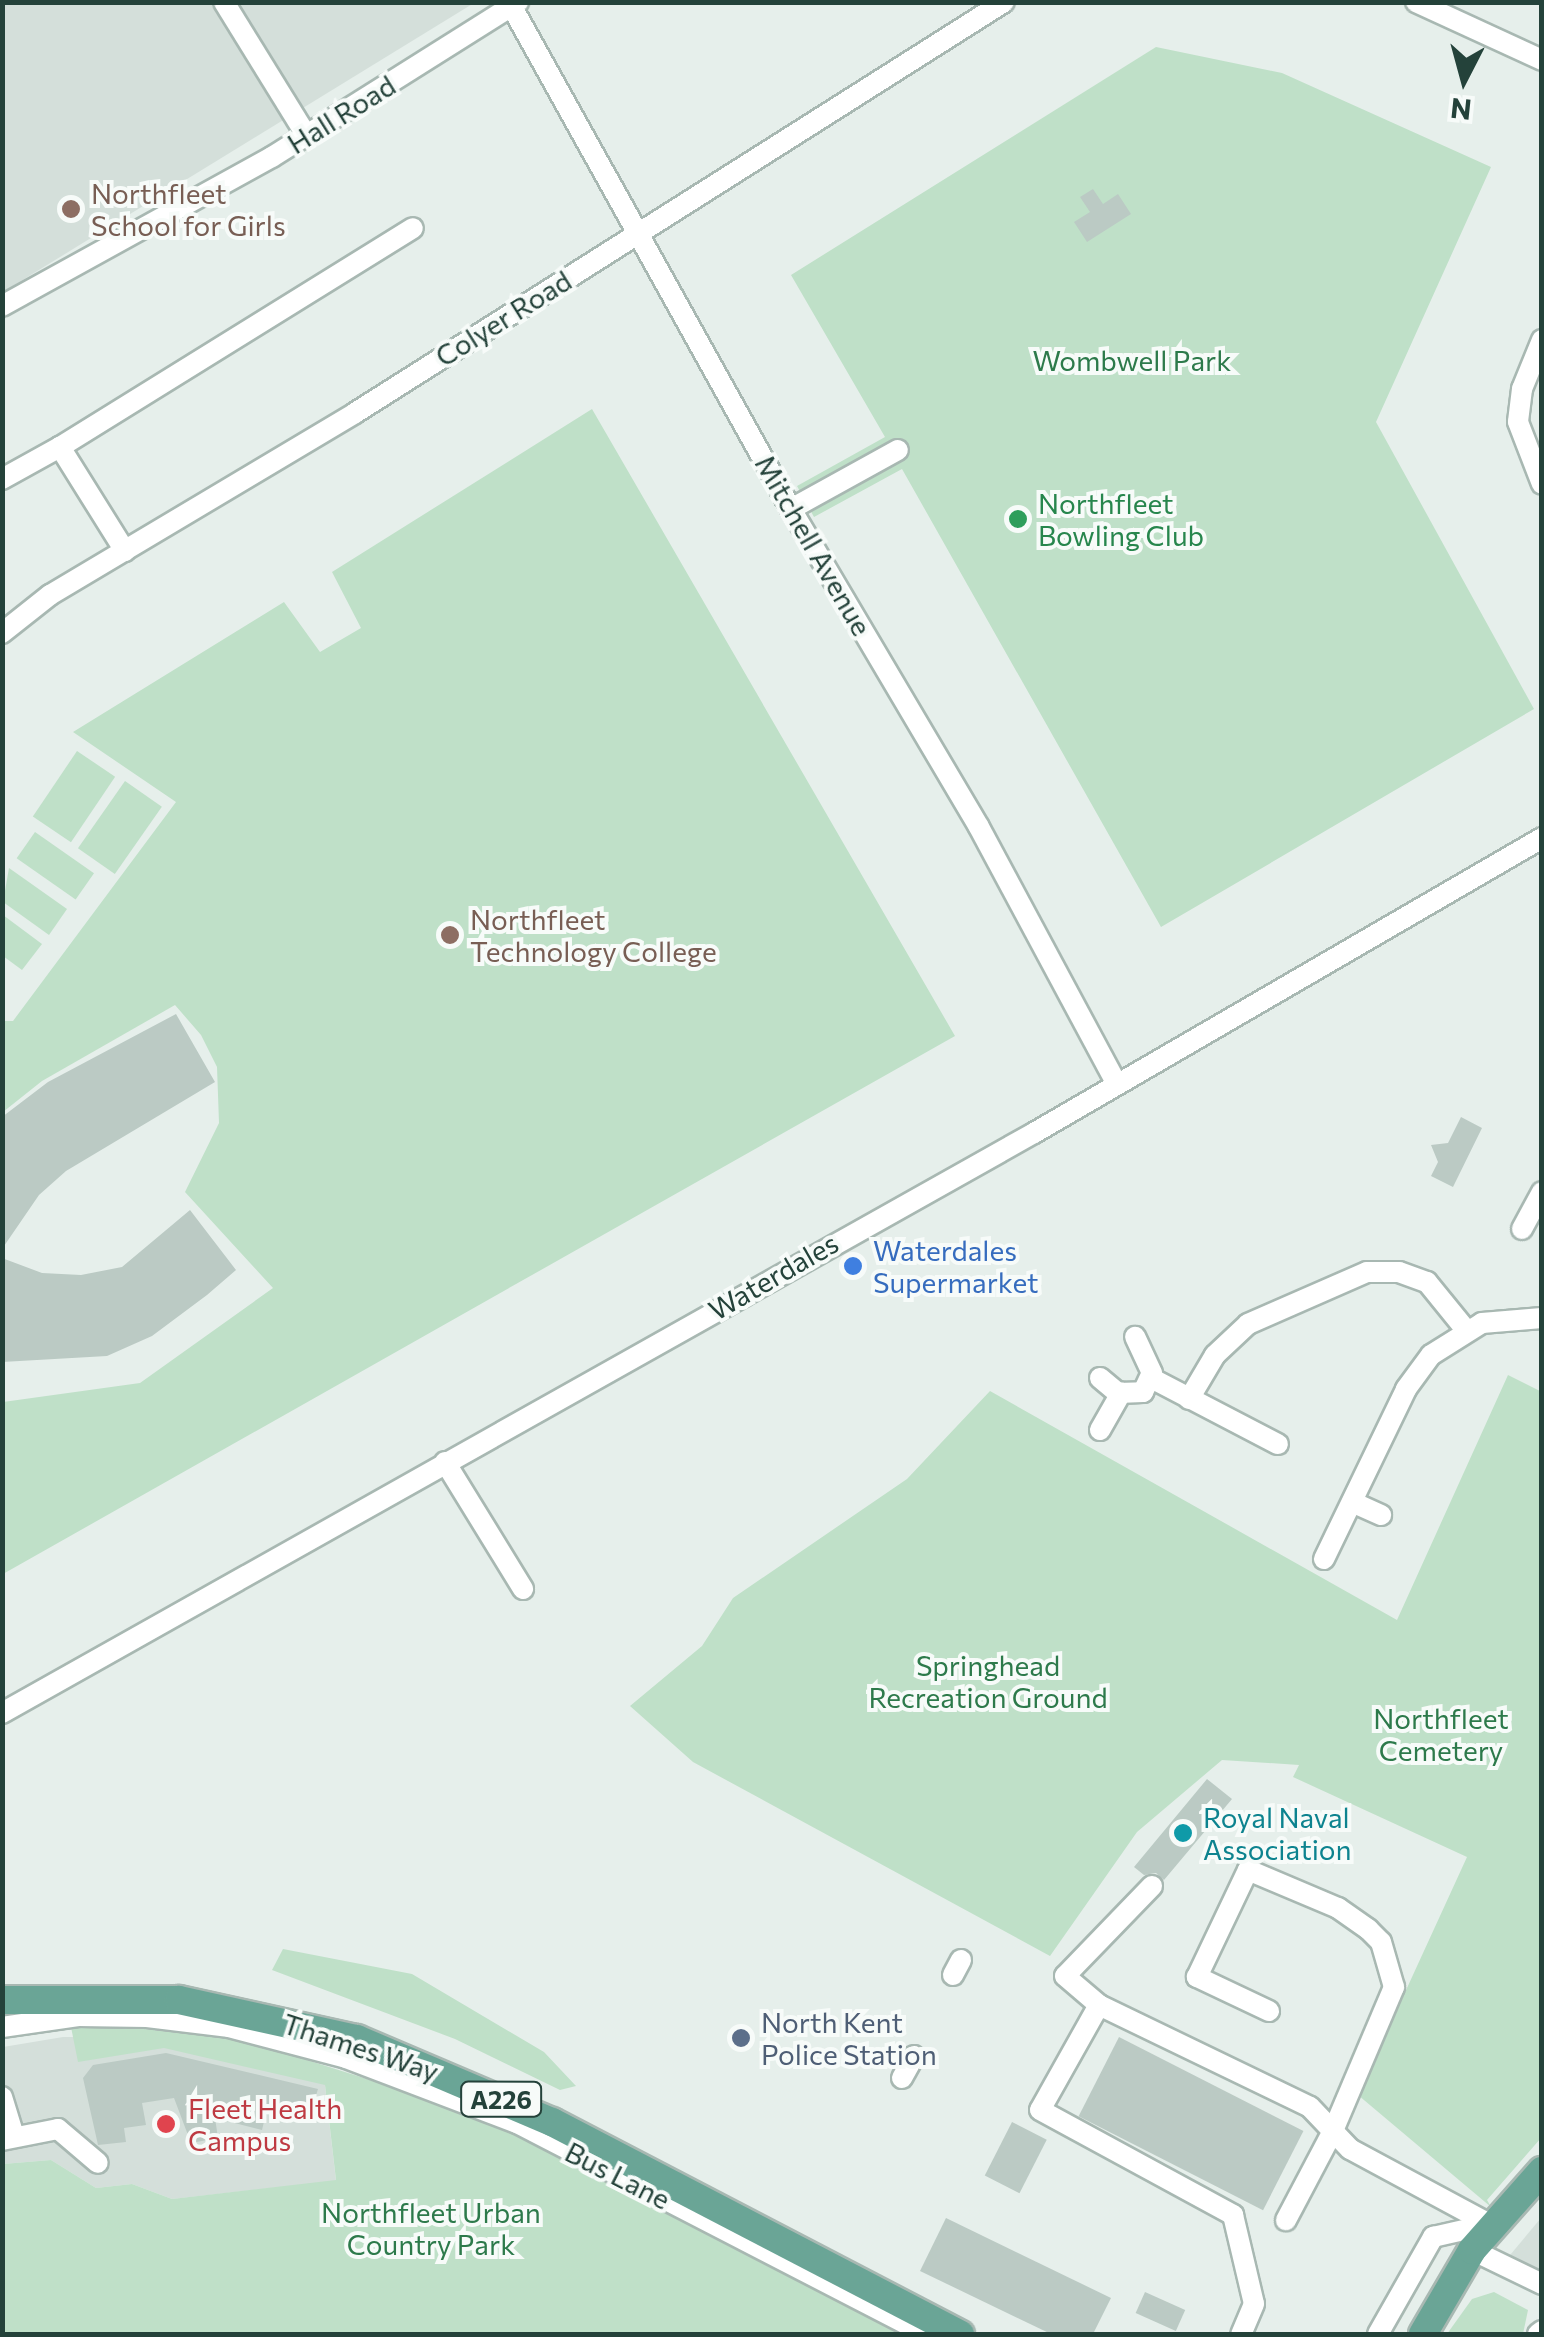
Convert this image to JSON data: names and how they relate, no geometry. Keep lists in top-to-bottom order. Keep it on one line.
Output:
{"streets":{"main road":["Thames Way","A226"],"street":["Hall Road","Colyer Road","Mitchell Avenue","Waterdales","Bus Lane"]},"crossings":[["Hall Road","Mitchell Avenue"],["Colyer Road","Mitchell Avenue"],["Mitchell Avenue","Waterdales"]],"parks":["Wombwell Park","Springhead Recreation Ground","Northfleet Cemetery","Northfleet Urban Country Park"],"places":["Northfleet School for Girls","Northfleet Bowling Club","Northfleet Technology College","Waterdales Supermarket","Royal Naval Association","North Kent Police Station","Fleet Health Campus"],"north":"bottom"}
